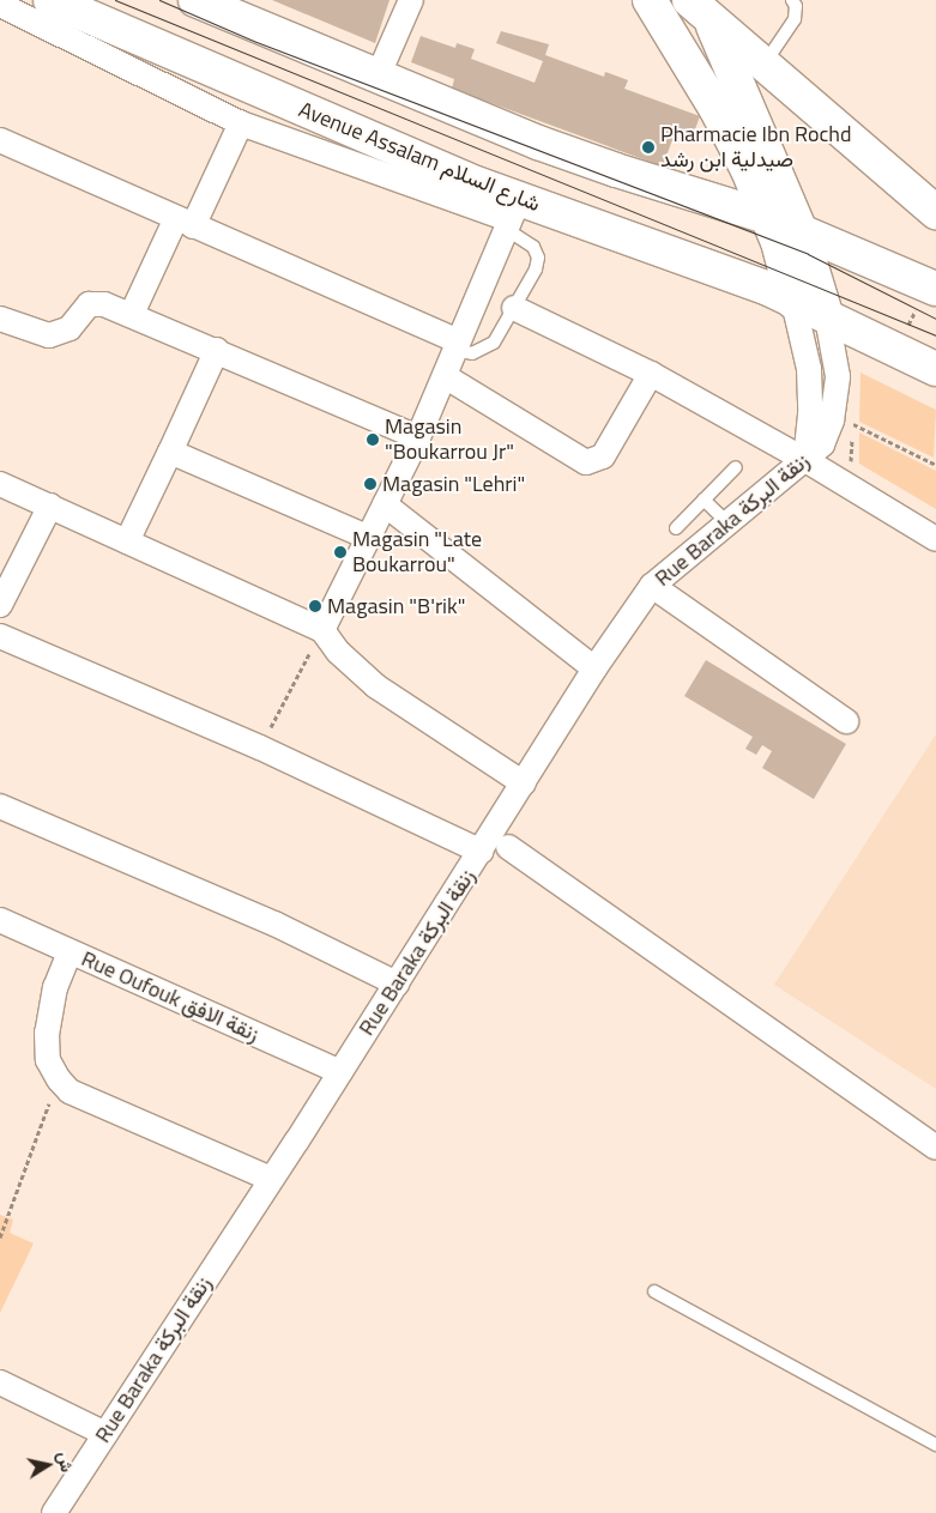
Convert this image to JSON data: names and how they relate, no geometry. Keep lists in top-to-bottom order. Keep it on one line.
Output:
{"streets":{"main road":["Avenue Assalam شارع السلام"],"street":["Rue Baraka زنقة البركة","Rue Oufouk زنقة الافق"]},"crossings":[["Avenue Assalam شارع السلام","Rue Baraka زنقة البركة"],["Rue Baraka زنقة البركة","Rue Oufouk زنقة الافق"]],"places":["Pharmacie Ibn Rochd صيدلية ابن رشد","Magasin \"Boukarrou Jr\"","Magasin \"Lehri\"","Magasin \"Late Boukarrou\"","Magasin \"B'rik\""],"north":"right"}
